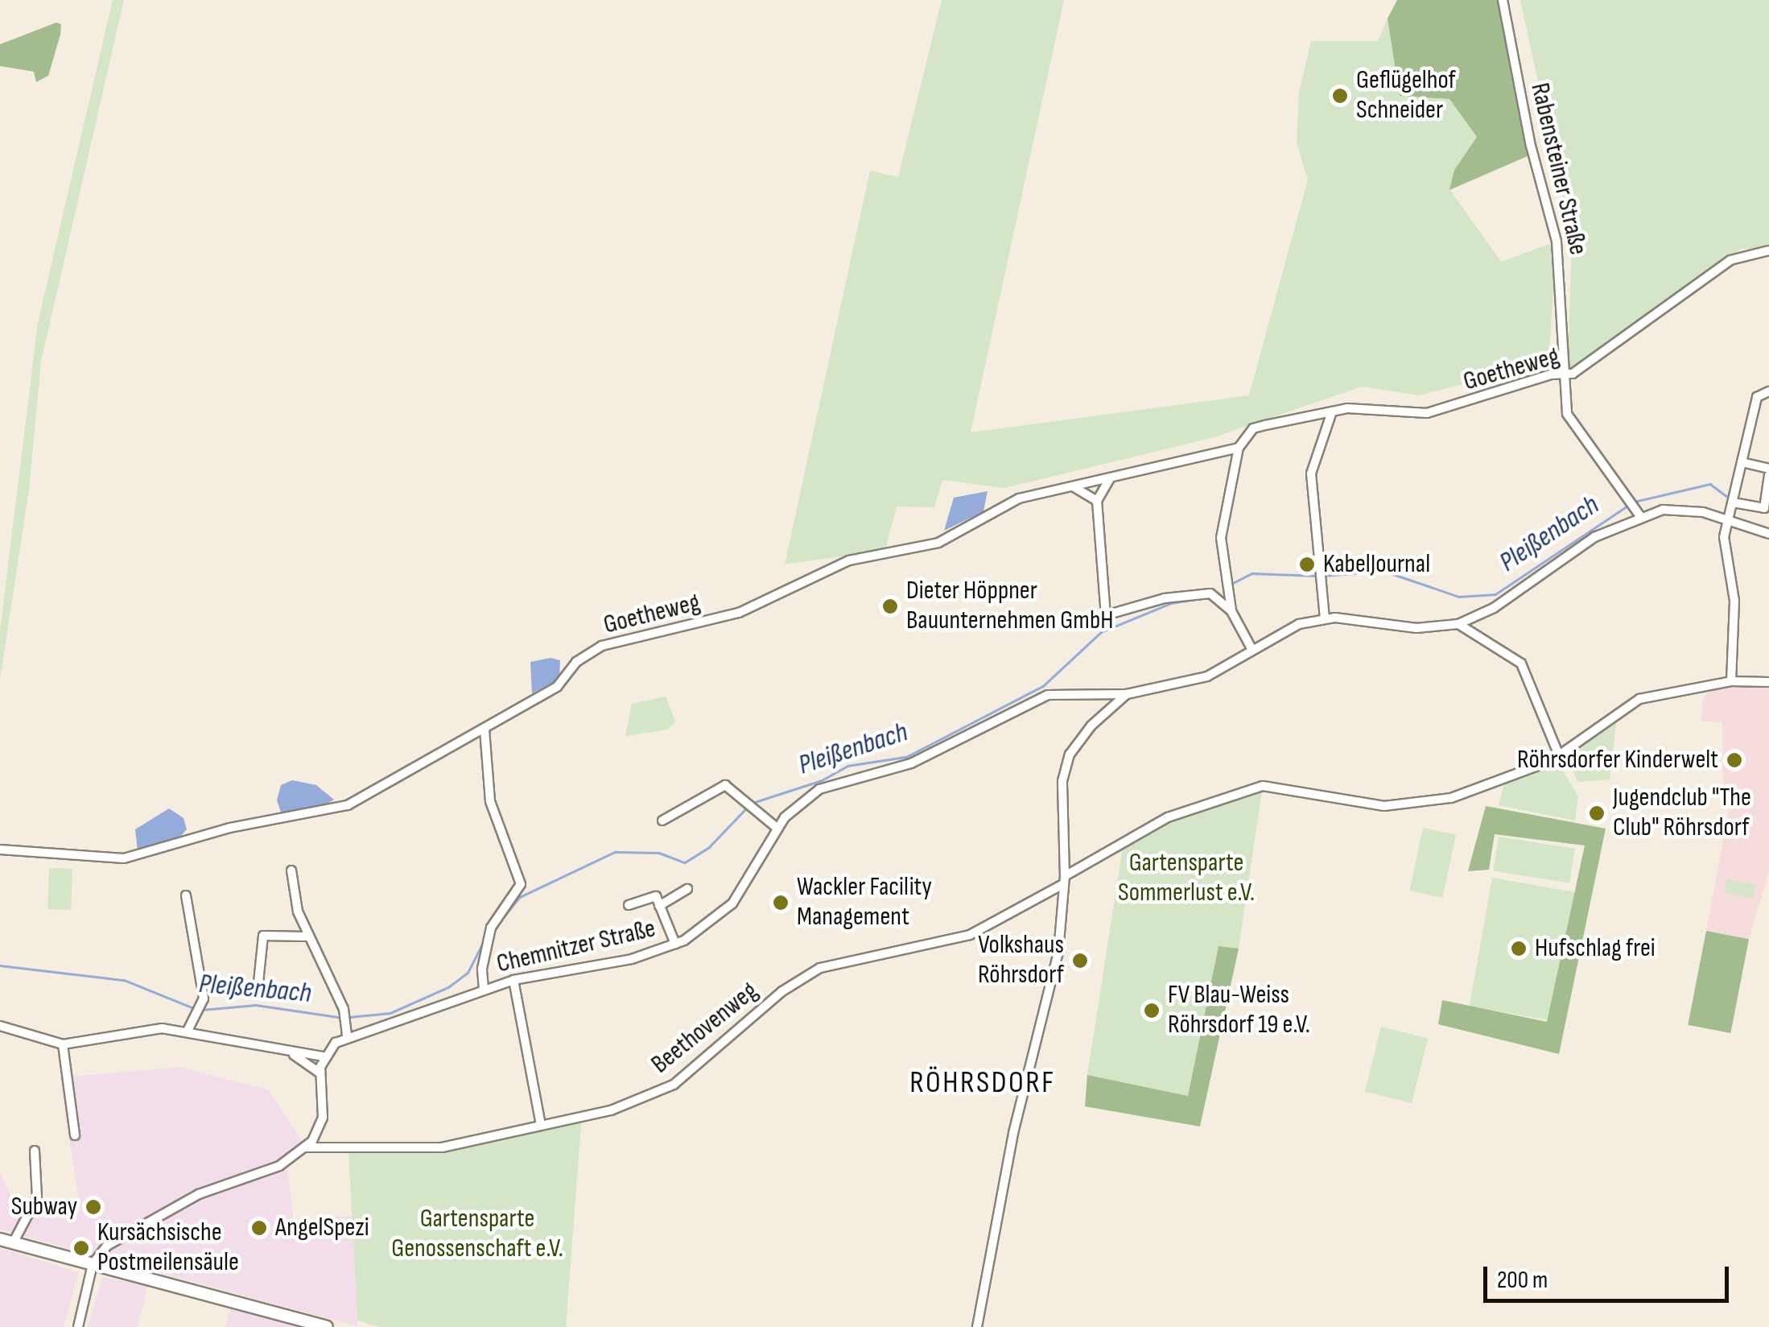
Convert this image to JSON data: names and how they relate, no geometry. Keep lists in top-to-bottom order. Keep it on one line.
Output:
{"streets":{"street":["Rabensteiner Straße","Goetheweg","Chemnitzer Straße","Beethovenweg"]},"crossings":[["Rabensteiner Straße","Goetheweg"],["Rabensteiner Straße","Chemnitzer Straße"]],"districts":["RÖHRSDORF"],"water":["Pleißenbach"],"parks":["Gartensparte Sommerlust e.V.","Gartensparte Genossenschaft e.V."],"places":["Geflügelhof Schneider","KabelJournal","Dieter Höppner Bauunternehmen GmbH","Röhrsdorfer Kinderwelt","Jugendclub \"The Club\" Röhrsdorf","Wackler Facility Management","Hufschlag frei","Volkshaus Röhrsdorf","FV Blau-Weiss Röhrsdorf 19 e.V.","Subway","AngelSpezi","Kursächsische Postmeilensäule"],"scale_bar":"200 m"}
